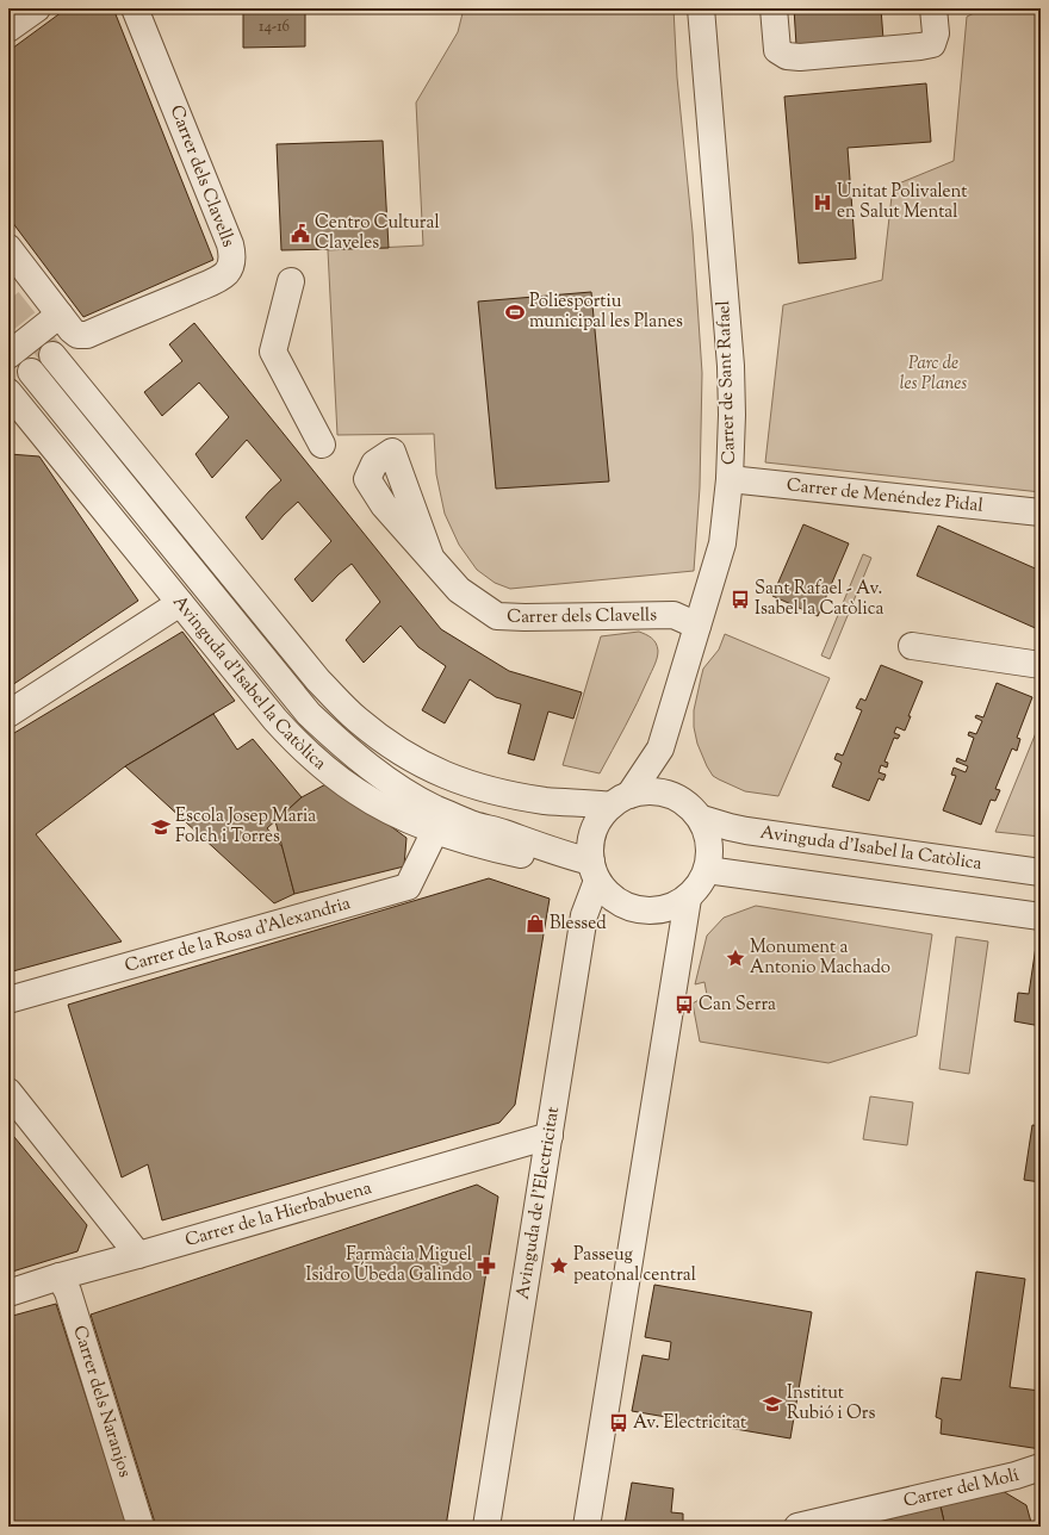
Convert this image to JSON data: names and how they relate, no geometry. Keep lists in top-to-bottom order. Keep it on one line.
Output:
{"streets":{"street":["Carrer dels Clavells","Carrer de Sant Rafael","Carrer de Menéndez Pidal","Avinguda d'Isabel la Catòlica","Carrer de la Rosa d'Alexandria","Avinguda de l'Electricitat","Carrer de la Hierbabuena","Carrer dels Naranjos","Carrer del Molí"]},"crossings":[["Carrer dels Clavells","Carrer de Sant Rafael"],["Carrer de Sant Rafael","Carrer de Menéndez Pidal"],["Carrer de Sant Rafael","Avinguda d'Isabel la Catòlica"],["Carrer de Sant Rafael","Avinguda de l'Electricitat"],["Avinguda d'Isabel la Catòlica","Carrer de la Rosa d'Alexandria"],["Avinguda d'Isabel la Catòlica","Avinguda de l'Electricitat"],["Avinguda de l'Electricitat","Carrer de la Hierbabuena"],["Carrer de la Hierbabuena","Carrer dels Naranjos"]],"parks":["Parc de les Planes"],"places":{"hospital":["Unitat Polivalent en Salut Mental"],"public building":["Centro Cultural Claveles"],"sports":["Poliesportiu municipal les Planes"],"bus stop":["Sant Rafael - Av. Isabel la Catòlica","Can Serra","Av. Electricitat"],"school or university":["Escola Josep Maria Folch i Torres","Institut Rubió i Ors"],"shop":["Blessed"],"place":["Monument a Antonio Machado","Passeug peatonal central"],"pharmacy":["Farmàcia Miguel Isidro Úbeda Galindo"]},"house_numbers":["14-16"]}
